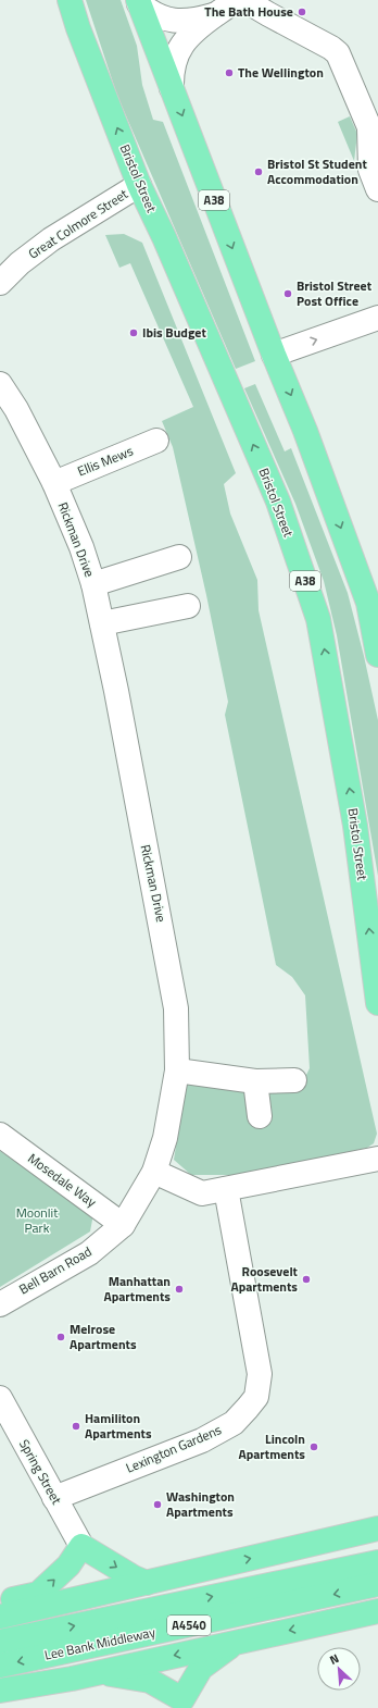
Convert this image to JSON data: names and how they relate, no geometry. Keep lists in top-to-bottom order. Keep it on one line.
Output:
{"streets":{"highway":["Bristol Street","A38","A4540","Lee Bank Middleway"],"street":["Great Colmore Street","Ellis Mews","Rickman Drive","Mosedale Way","Bell Barn Road","Lexington Gardens","Spring Street"]},"crossings":[["Bristol Street","A38"],["Bristol Street","Great Colmore Street"],["Ellis Mews","Rickman Drive"],["Rickman Drive","Bell Barn Road"],["Mosedale Way","Bell Barn Road"],["Lexington Gardens","Spring Street"]],"parks":["Moonlit Park"],"places":["The Bath House","The Wellington","Bristol St Student Accommodation","Bristol Street Post Office","Ibis Budget","Roosevelt Apartments","Manhattan Apartments","Melrose Apartments","Hamiliton Apartments","Lincoln Apartments","Washington Apartments"],"north":"top left"}
